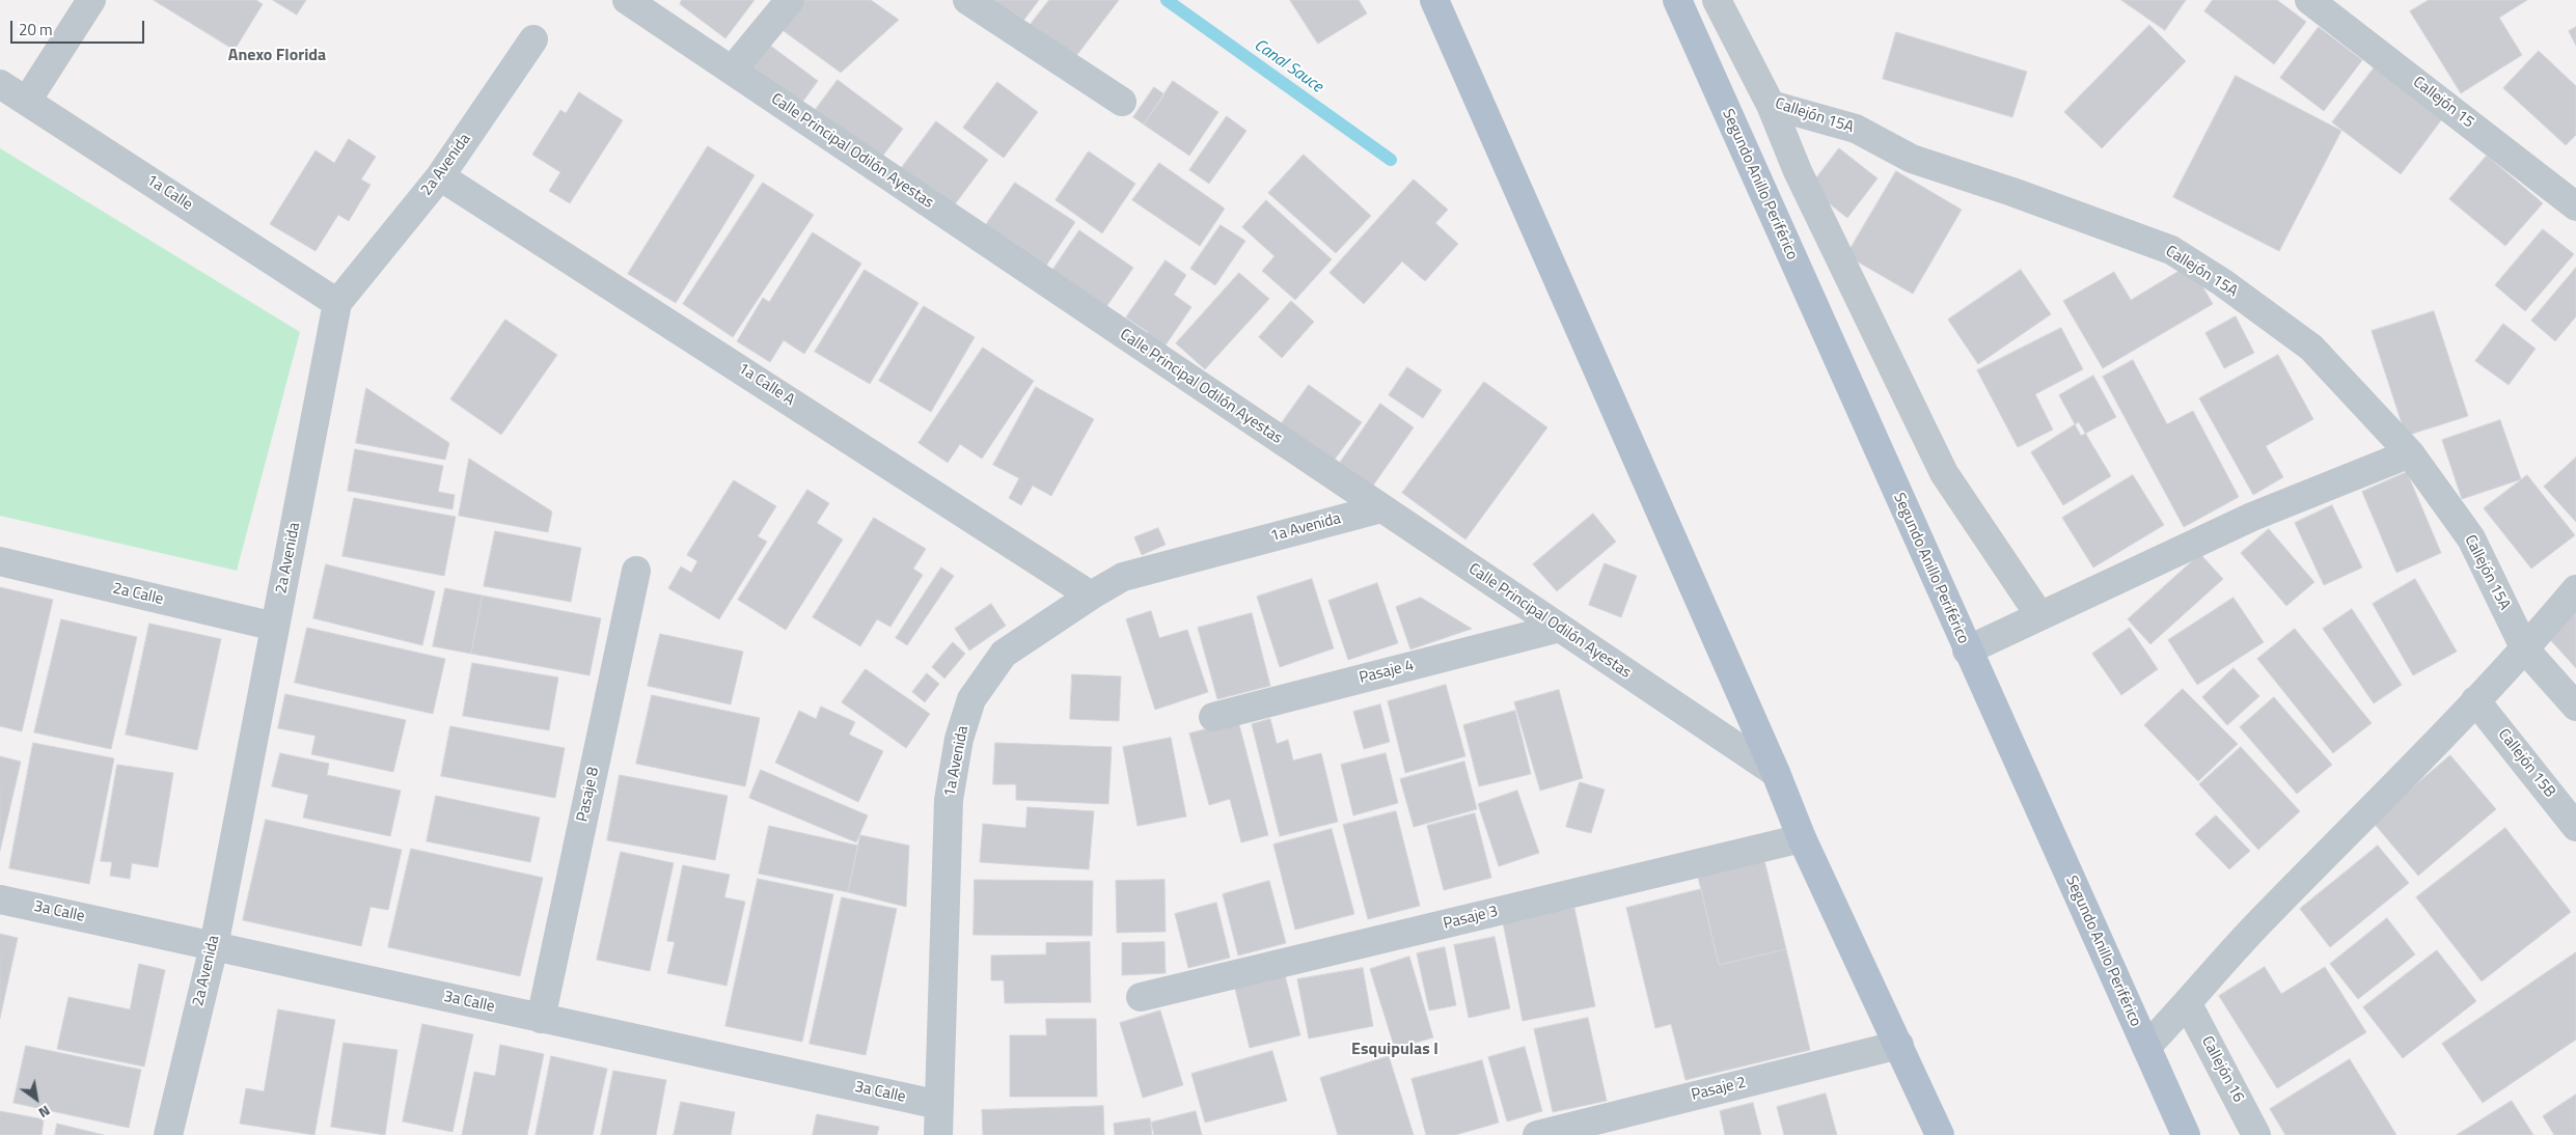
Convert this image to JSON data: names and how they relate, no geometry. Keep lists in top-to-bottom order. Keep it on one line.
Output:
{"streets":{"main road":["Segundo Anillo Periférico"],"street":["Callejón 15","Callejón 15A","Calle Principal Odilón Ayestas","2a Avenida","1a Calle","1a Calle A","1a Avenida","2a Calle","Pasaje 4","Callejón 15B","Pasaje 8","3a Calle","Pasaje 3","Callejón 16","Pasaje 2"]},"crossings":[["Calle Principal Odilón Ayestas","1a Avenida"],["Calle Principal Odilón Ayestas","Pasaje 4"],["2a Avenida","1a Calle"],["2a Avenida","1a Calle A"],["2a Avenida","2a Calle"],["2a Avenida","3a Calle"],["1a Calle A","1a Avenida"],["1a Avenida","3a Calle"],["Pasaje 8","3a Calle"]],"districts":["Anexo Florida","Esquipulas I"],"water":["Canal Sauce"],"scale_bar":"20 m","north":"bottom right"}
